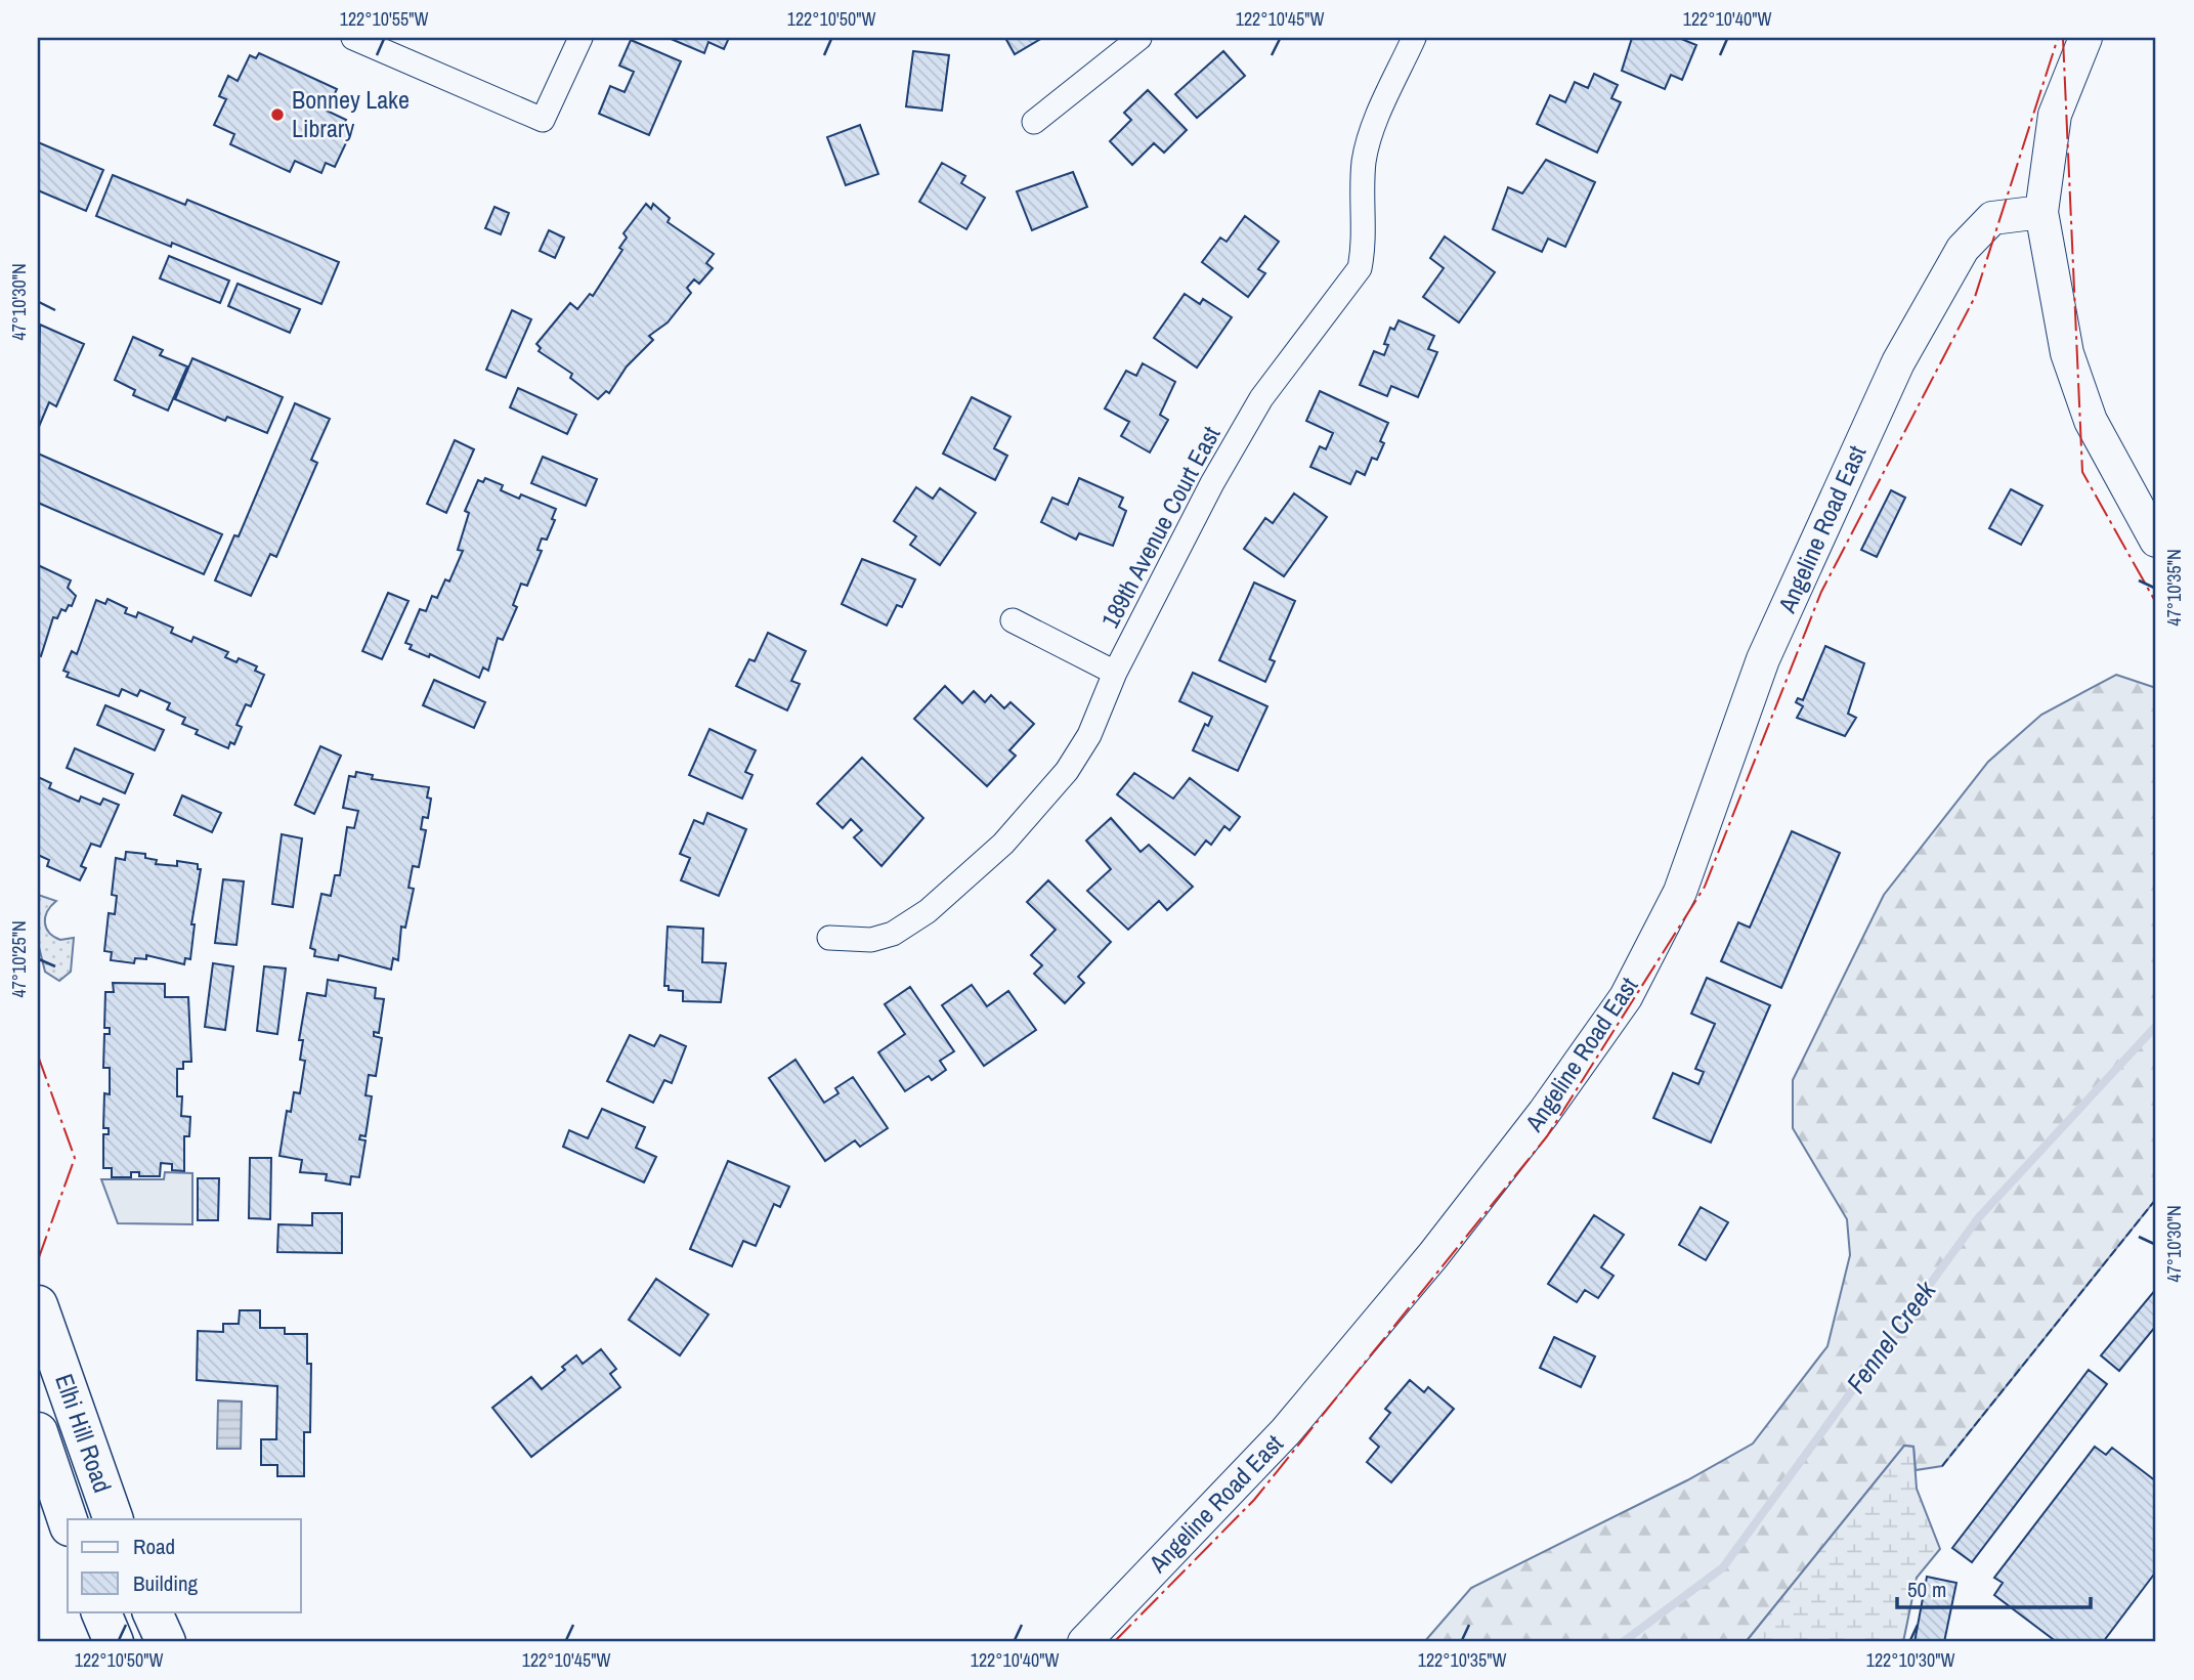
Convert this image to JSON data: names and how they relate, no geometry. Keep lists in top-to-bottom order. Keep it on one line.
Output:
{"streets":{"highway":["Elhi Hill Road"],"street":["189th Avenue Court East","Angeline Road East"]},"water":["Fennel Creek"],"places":["Bonney Lake Library"],"legend":["Road","Building"],"scale_bar":"50 m","coordinates":["122°10'55\"W","122°10'50\"W","122°10'45\"W","122°10'40\"W","47°10'30\"N","47°10'35\"N","47°10'25\"N","122°10'35\"W","122°10'30\"W"]}
